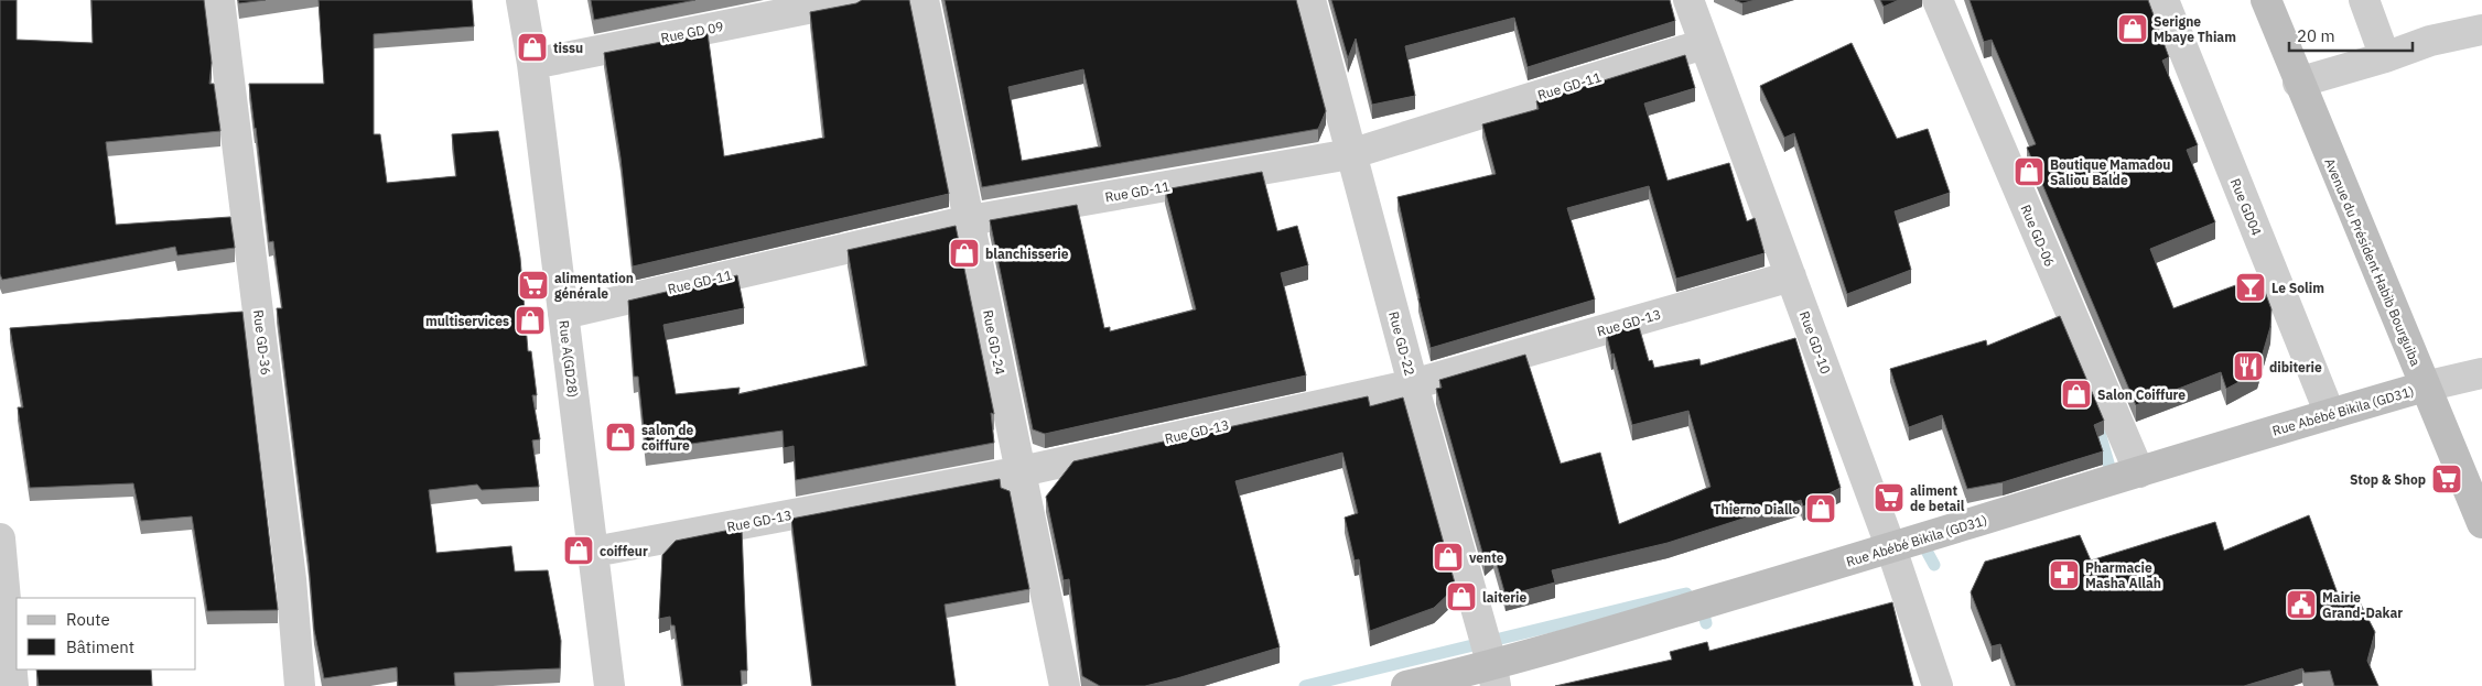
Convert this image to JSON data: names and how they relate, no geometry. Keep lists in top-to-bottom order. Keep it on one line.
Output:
{"streets":{"main road":["Avenue du Président Habib Bourguiba","Rue Abébé Bikila (GD31)"],"street":["Rue GD 09","Rue GD-11","Rue GD04","Rue GD-06","Rue GD-13","Rue GD-36","Rue GD-24","Rue GD-10","Rue GD-22","Rue A(GD28)"]},"crossings":[["Rue GD 09","Rue A(GD28)"],["Rue GD-11","Rue GD-24"],["Rue GD-11","Rue GD-10"],["Rue GD-11","Rue GD-22"],["Rue GD-11","Rue A(GD28)"],["Rue GD04","Rue Abébé Bikila (GD31)"],["Rue GD-06","Rue Abébé Bikila (GD31)"],["Avenue du Président Habib Bourguiba","Rue Abébé Bikila (GD31)"],["Rue GD-13","Rue GD-24"],["Rue GD-13","Rue GD-10"],["Rue GD-13","Rue GD-22"],["Rue GD-13","Rue A(GD28)"],["Rue GD-10","Rue Abébé Bikila (GD31)"],["Rue GD-22","Rue Abébé Bikila (GD31)"]],"places":{"shop":["Serigne Mbaye Thiam","tissu","Boutique Mamadou Saliou Balde","blanchisserie","multiservices","Salon Coiffure","salon de coiffure","Thierno Diallo","coiffeur","vente","laiterie"],"supermarket":["alimentation générale","Stop & Shop","aliment de betail"],"bar":["Le Solim"],"restaurant":["dibiterie"],"pharmacy":["Pharmacie Masha Allah"],"public building":["Mairie Grand-Dakar"]},"legend":["Route","Bâtiment"],"scale_bar":"20 m"}
